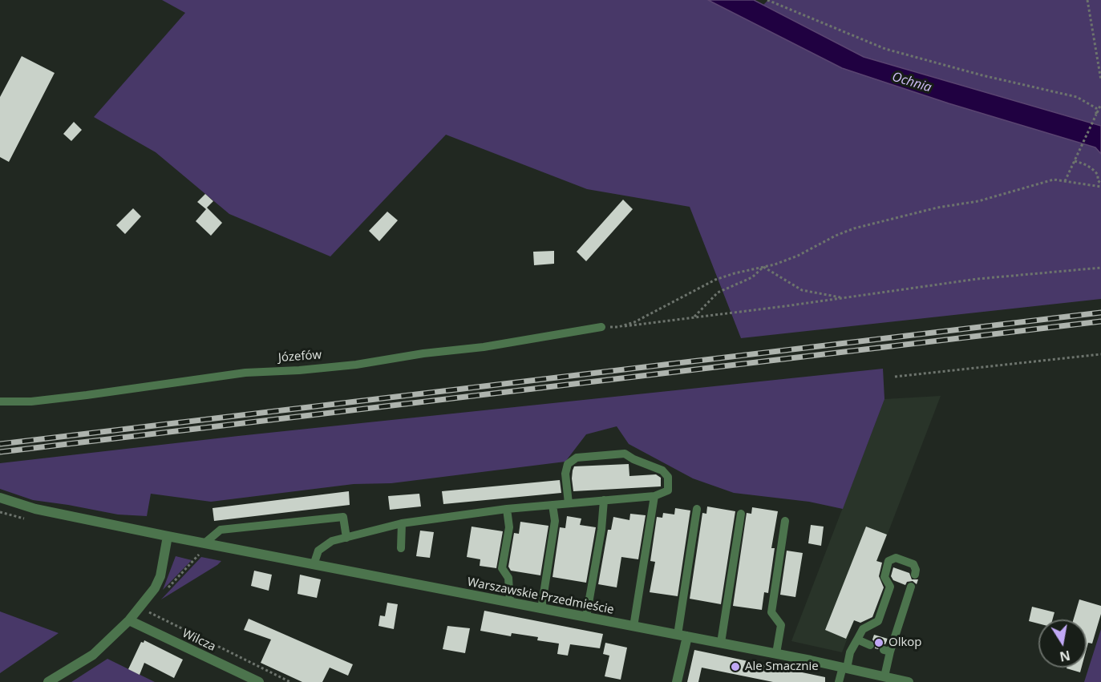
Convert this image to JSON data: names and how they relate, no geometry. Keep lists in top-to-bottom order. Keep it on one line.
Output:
{"streets":{"street":["Warszawskie Przedmieście","Wilcza"],"lane":["Józefów"]},"water":["Ochnia"],"places":["Olkop","Ale Smacznie"],"north":"bottom"}
